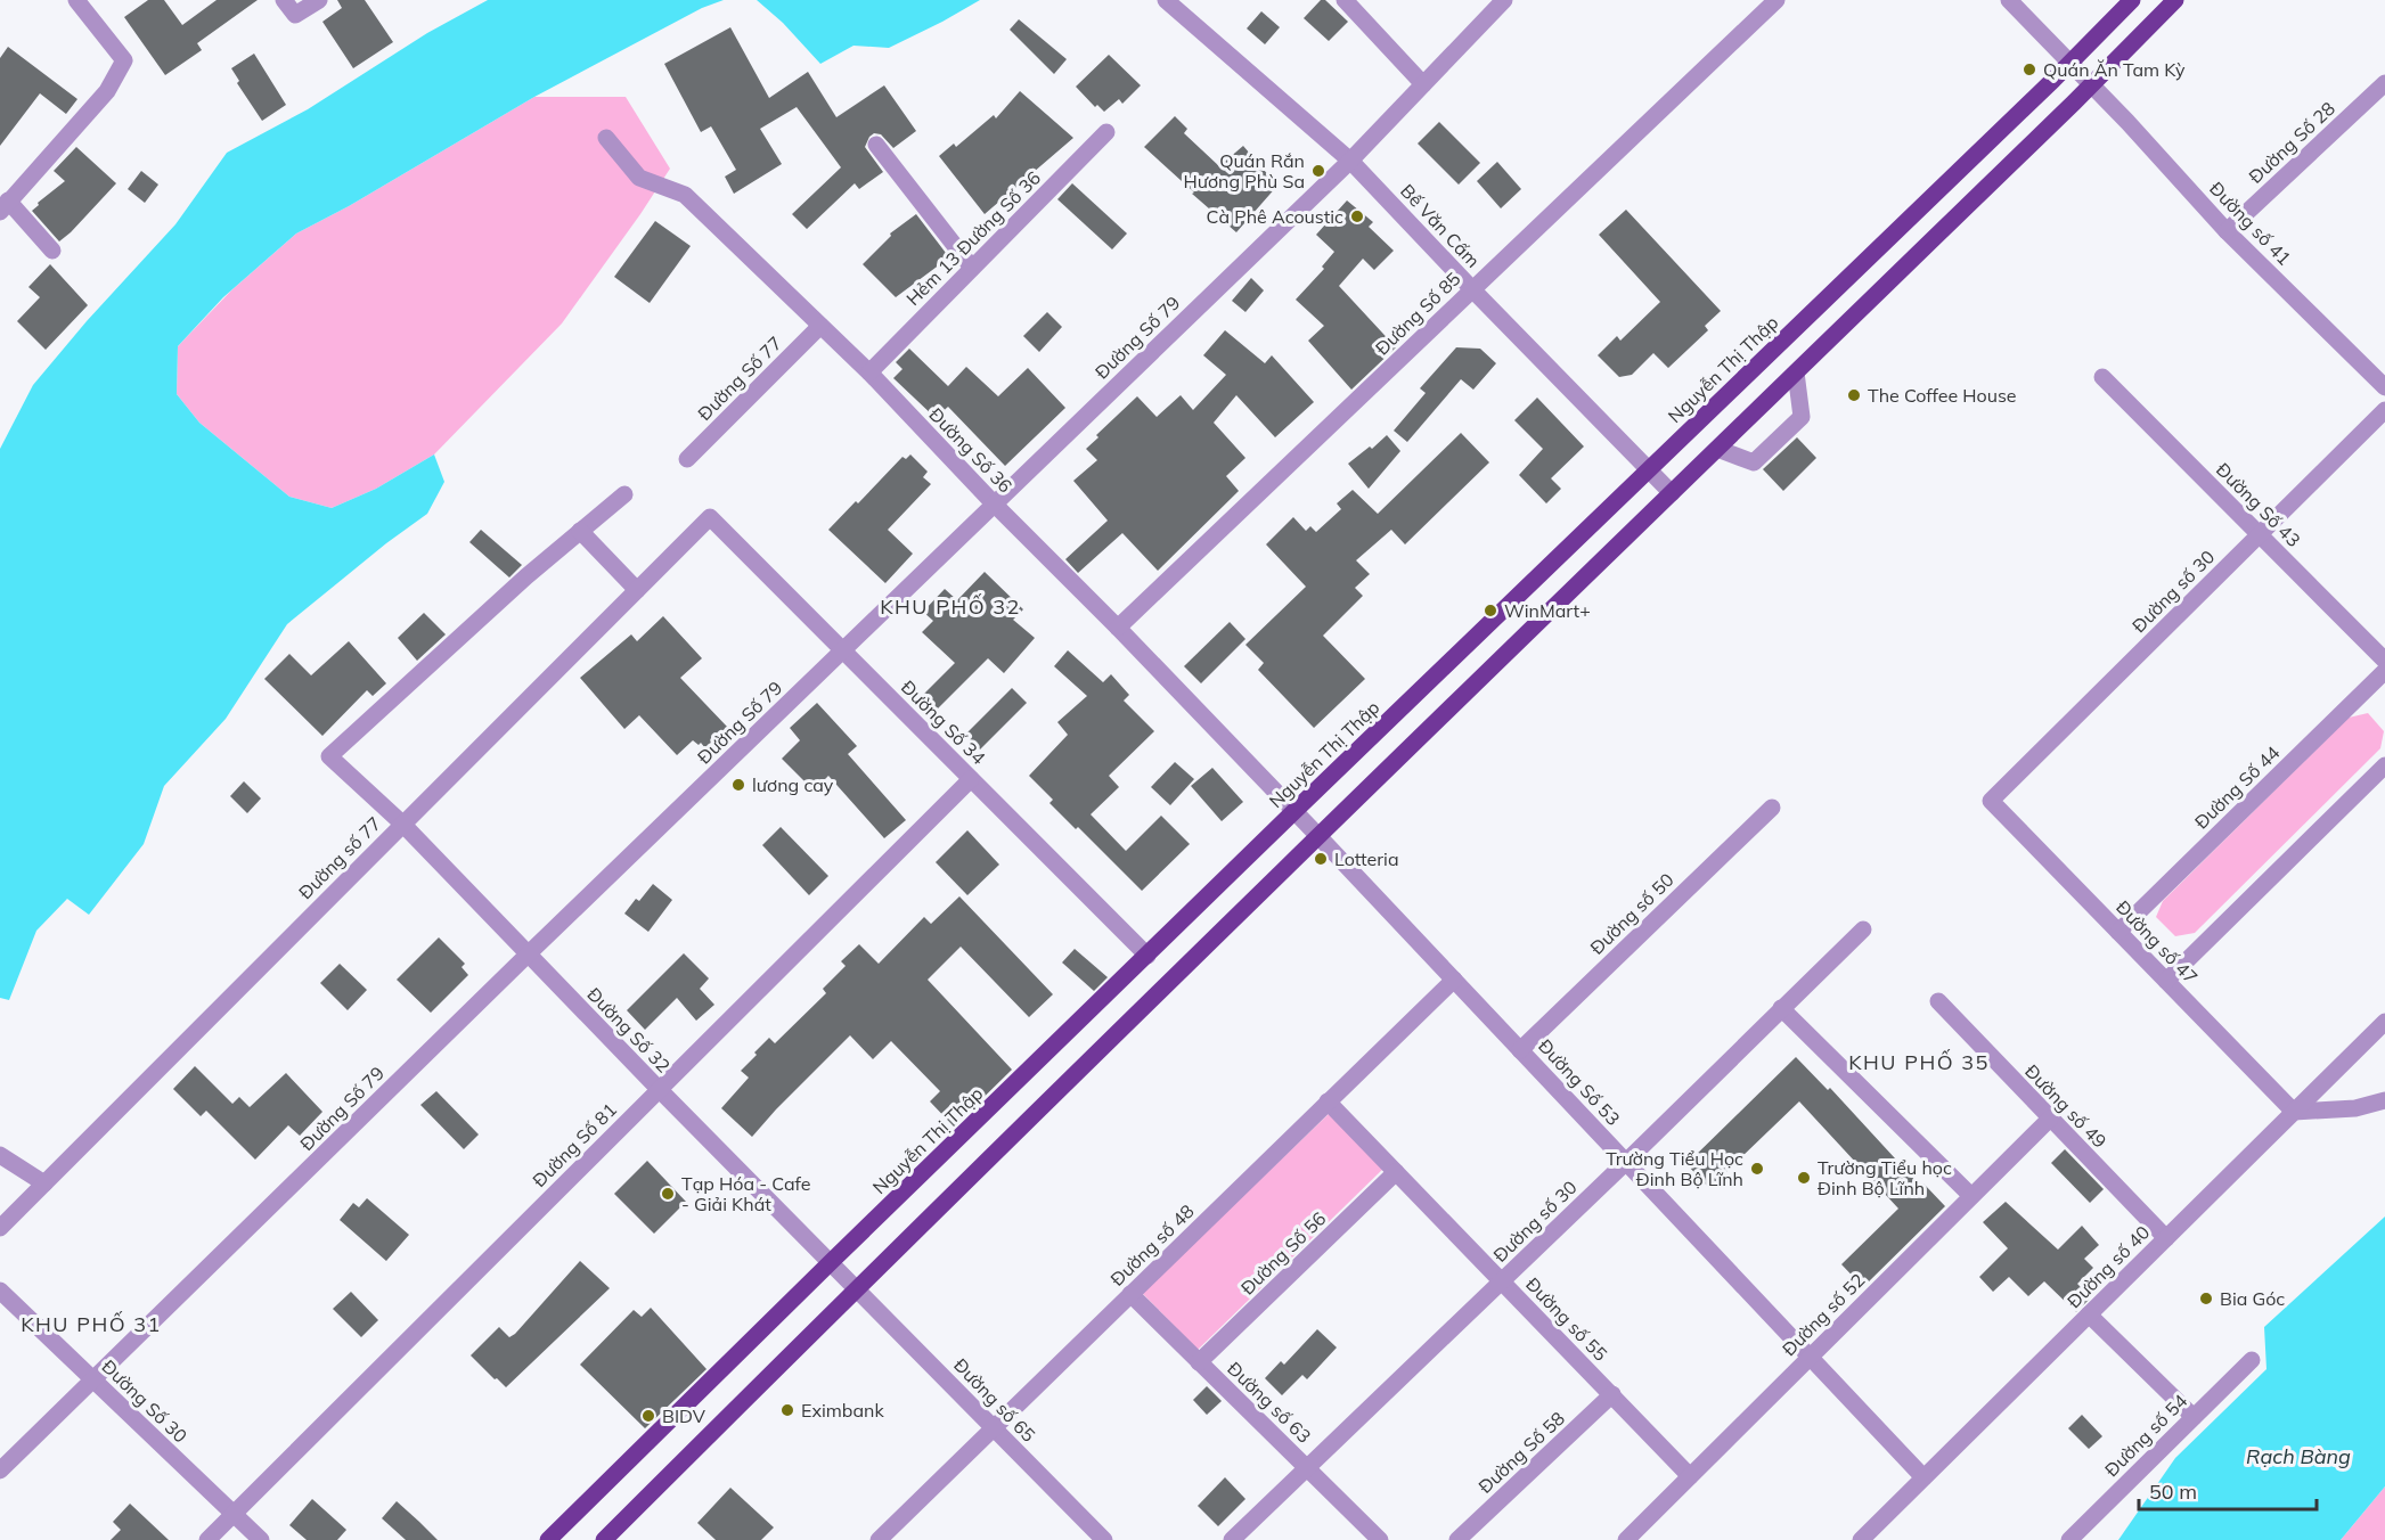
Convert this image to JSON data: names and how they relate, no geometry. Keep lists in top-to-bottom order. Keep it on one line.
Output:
{"streets":{"main road":["Nguyễn Thị Thập"],"street":["Đường Số 28","Đường số 41","Bế Văn Cấm","Hẻm 13 Đường Số 36","Đường Số 85","Đường Số 79","Đường Số 77","Đường Số 36","Đường Số 43","Đường số 30","Đường Số 34","Đường Số 44","Đường số 77","Đường số 50","Đường số 47","Đường Số 32","Đường Số 53","Đường số 49","Đường Số 81","Đường số 48","Đường Số 56","Đường số 40","Đường số 52","Đường số 55","Đường số 65","Đường Số 30","Đường số 63","Đường số 54","Đường Số 58"]},"crossings":[["Đường Số 28","Đường số 41"],["Đường số 41","Nguyễn Thị Thập"],["Bế Văn Cấm","Đường Số 85"],["Bế Văn Cấm","Đường Số 79"],["Bế Văn Cấm","Nguyễn Thị Thập"],["Hẻm 13 Đường Số 36","Đường Số 36"],["Đường Số 85","Đường Số 36"],["Đường Số 79","Đường Số 36"],["Đường Số 79","Đường Số 34"],["Đường Số 79","Đường Số 32"],["Đường Số 79","Đường Số 30"],["Nguyễn Thị Thập","Đường Số 36"],["Nguyễn Thị Thập","Đường Số 34"],["Nguyễn Thị Thập","Đường Số 32"],["Đường Số 77","Đường Số 36"],["Đường Số 36","Đường Số 53"],["Đường Số 43","Đường số 30"],["Đường số 30","Đường số 47"],["Đường số 30","Đường Số 53"],["Đường số 30","Đường số 55"],["Đường số 30","Đường số 63"],["Đường Số 34","Đường số 77"],["Đường Số 34","Đường Số 81"],["Đường Số 44","Đường số 47"],["Đường số 77","Đường Số 32"],["Đường số 50","Đường Số 53"],["Đường số 47","Đường số 40"],["Đường Số 32","Đường Số 81"],["Đường Số 32","Đường số 65"],["Đường Số 53","Đường số 48"],["Đường Số 53","Đường số 40"],["Đường Số 53","Đường số 52"],["Đường số 49","Đường số 40"],["Đường số 49","Đường số 52"],["Đường Số 81","Đường Số 30"],["Đường số 48","Đường số 55"],["Đường số 48","Đường số 65"],["Đường số 48","Đường số 63"],["Đường Số 56","Đường số 55"],["Đường Số 56","Đường số 63"],["Đường số 52","Đường số 55"],["Đường số 55","Đường Số 58"]],"districts":["KHU PHỐ 32","KHU PHỐ 35","KHU PHỐ 31"],"water":["Rạch Bàng"],"places":["Quán Ăn Tam Kỳ","Quán Rắn Hương Phù Sa","Cà Phê Acoustic","The Coffee House","WinMart+","lương cay","Lotteria","Trường Tiểu Học Đinh Bộ Lĩnh","Trường Tiểu học Đinh Bộ Lĩnh","Tạp Hóa - Cafe - Giải Khát","Bia Góc","Eximbank","BIDV"],"scale_bar":"50 m"}
